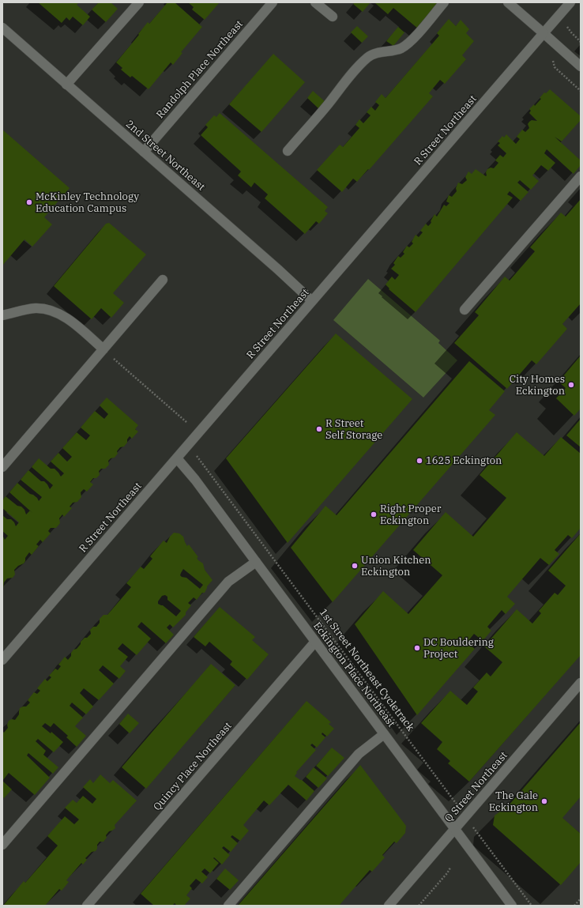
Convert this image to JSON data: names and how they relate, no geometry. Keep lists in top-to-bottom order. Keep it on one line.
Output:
{"streets":{"street":["Randolph Place Northeast","R Street Northeast","2nd Street Northeast","Eckington Place Northeast","Quincy Place Northeast","Q Street Northeast"],"path":["1st Street Northeast Cycletrack"]},"crossings":[["Randolph Place Northeast","2nd Street Northeast"],["R Street Northeast","2nd Street Northeast"],["R Street Northeast","1st Street Northeast Cycletrack"],["R Street Northeast","Eckington Place Northeast"],["1st Street Northeast Cycletrack","Q Street Northeast"],["Eckington Place Northeast","Quincy Place Northeast"],["Eckington Place Northeast","Q Street Northeast"]],"places":["McKinley Technology Education Campus","City Homes Eckington","R Street Self Storage","1625 Eckington","Right Proper Eckington","Union Kitchen Eckington","DC Bouldering Project","The Gale Eckington"]}
